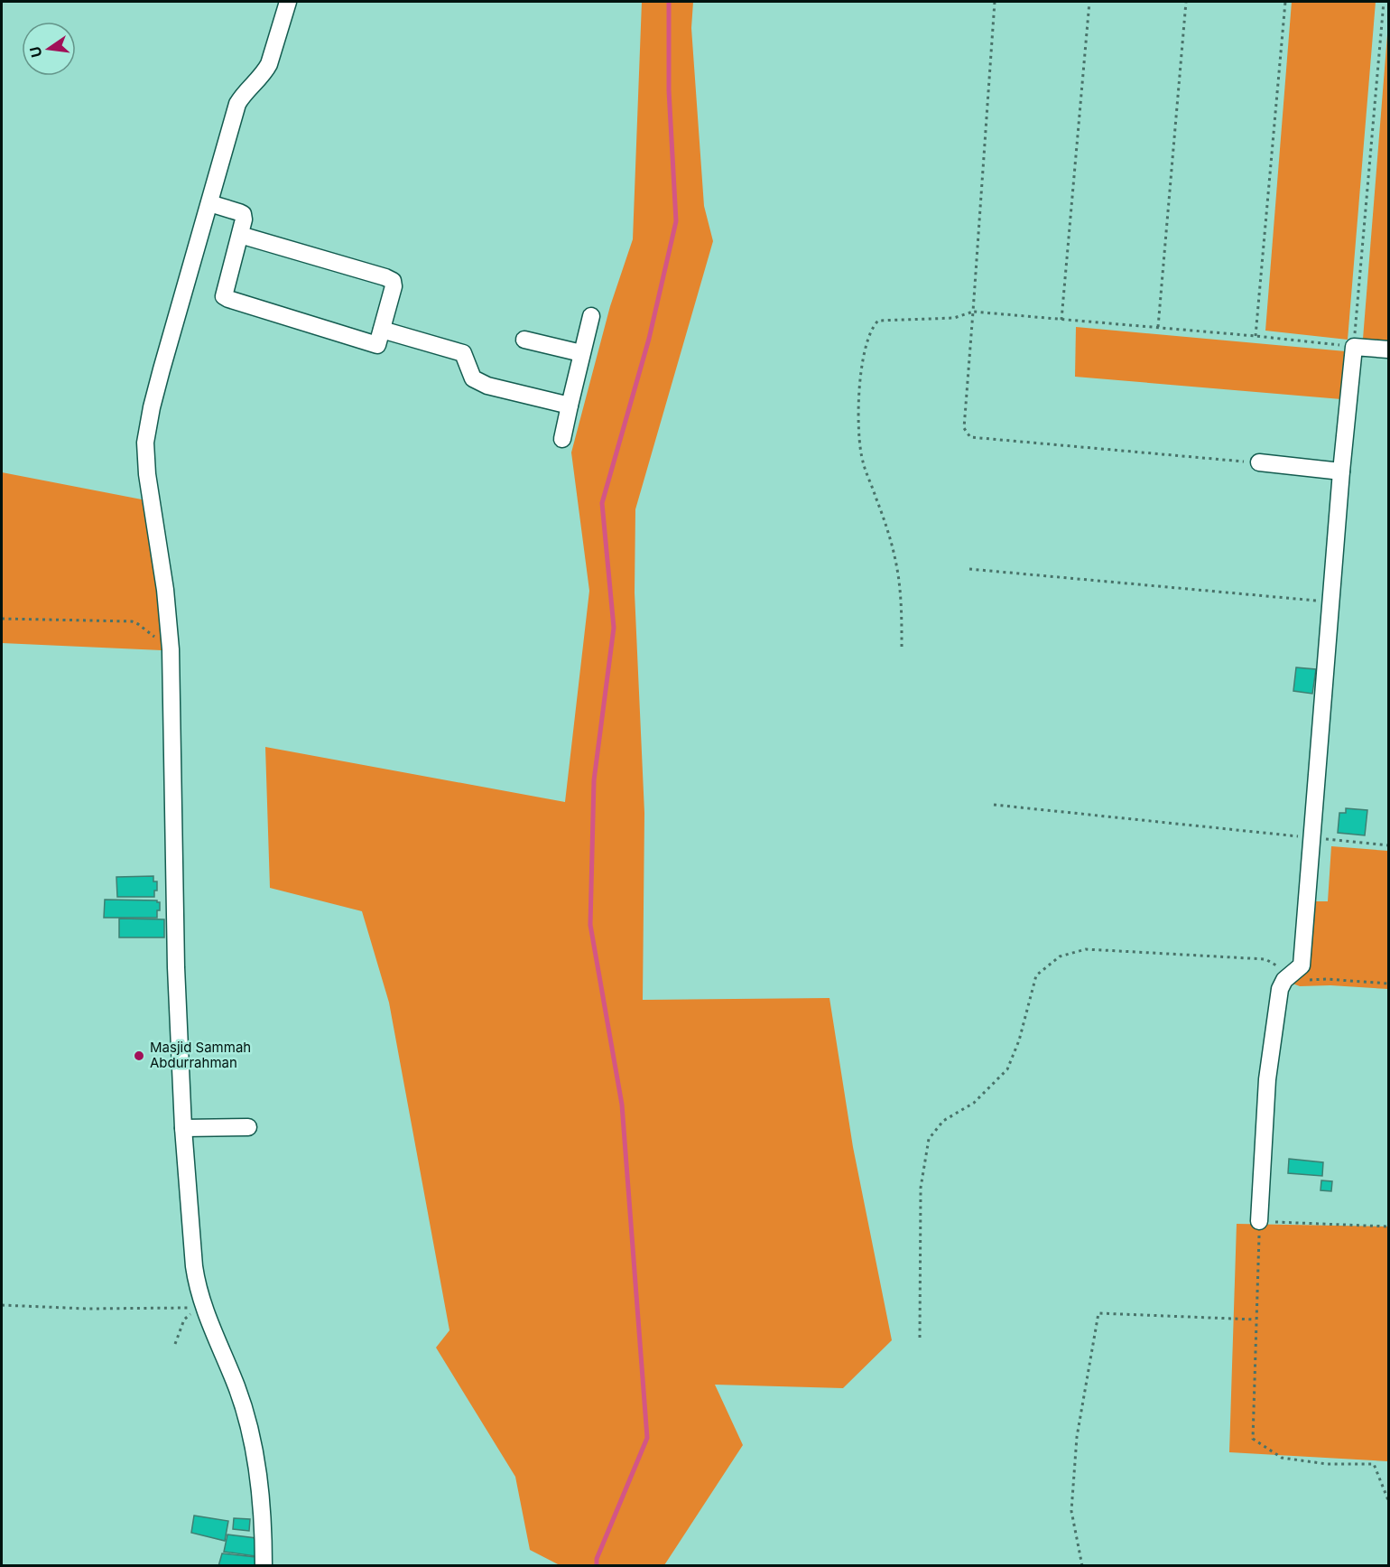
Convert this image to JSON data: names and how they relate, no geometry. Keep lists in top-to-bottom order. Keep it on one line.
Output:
{"places":["Masjid Sammah Abdurrahman"],"north":"left"}
